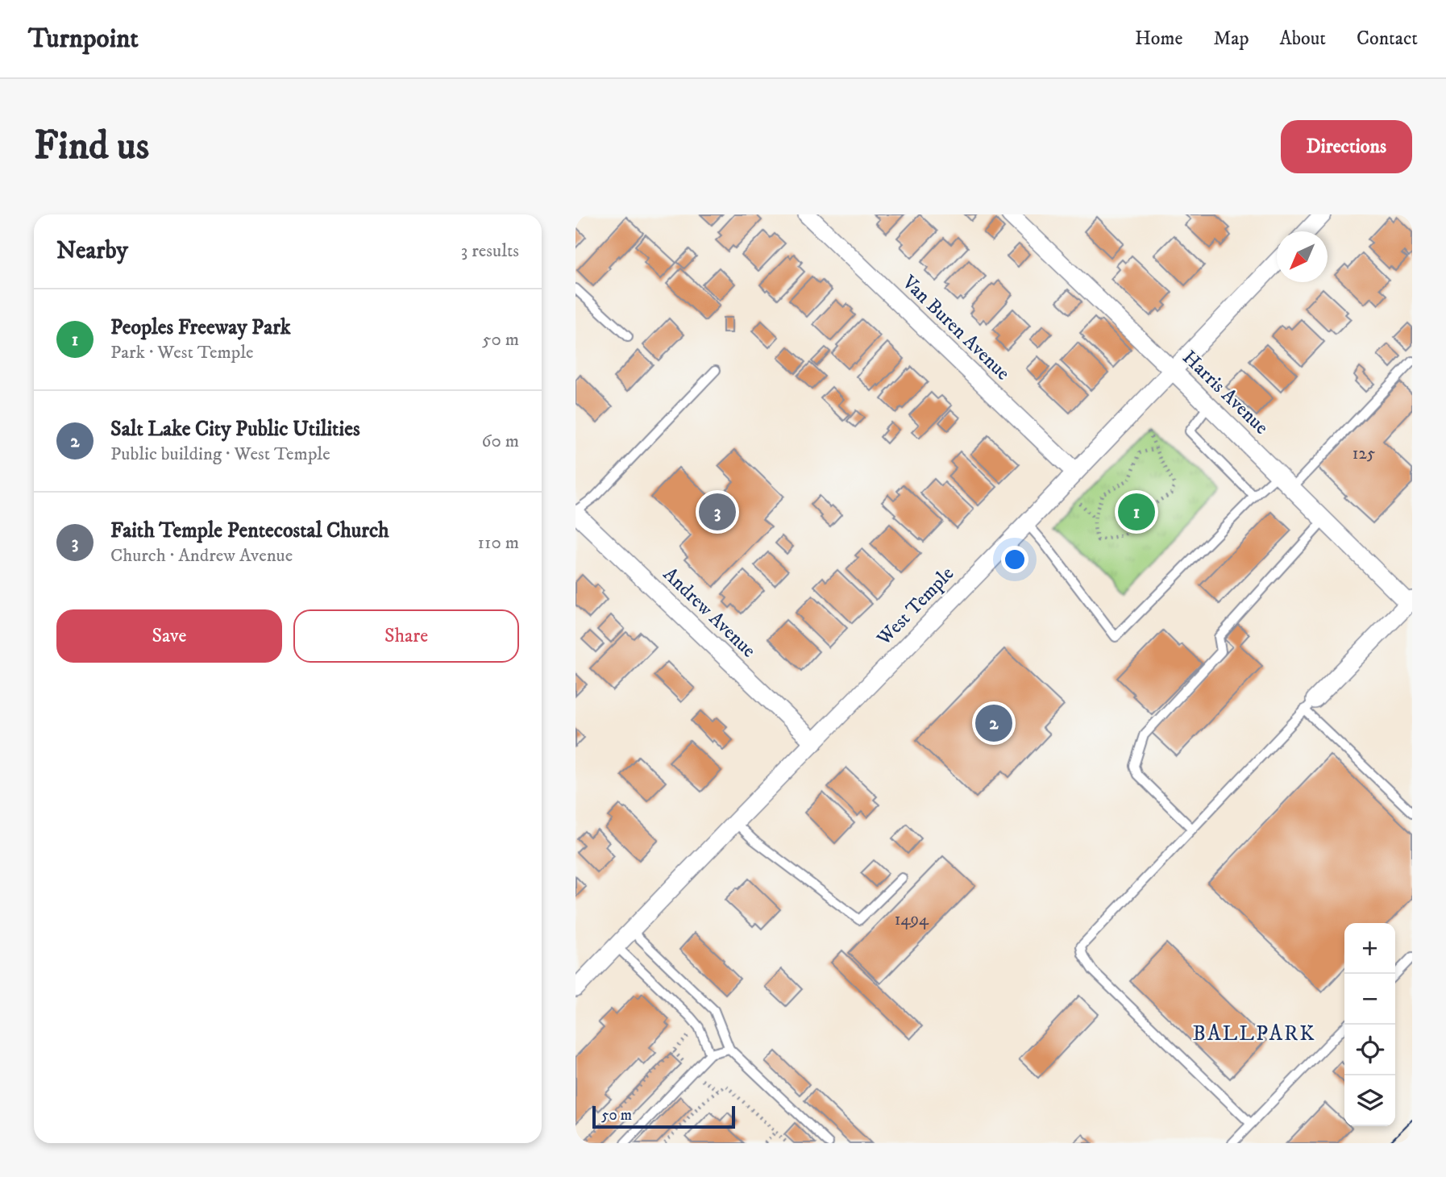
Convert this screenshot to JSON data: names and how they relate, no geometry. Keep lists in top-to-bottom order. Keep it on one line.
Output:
{"streets":{"street":["Van Buren Avenue","Harris Avenue","West Temple","Andrew Avenue"]},"crossings":[["Van Buren Avenue","West Temple"],["Harris Avenue","West Temple"],["West Temple","Andrew Avenue"]],"districts":["BALLPARK"],"house_numbers":["125","1494"],"scale_bar":"50 m","north":"bottom left","page":{"header":"Turnpoint","nav":["Home","Map","About","Contact"],"buttons":["Directions",["Save","Share"]],"title":"Find us","heading":["Nearby","3 results"],"list":[{"mark":"1","name":"Peoples Freeway Park","note":"Park · West Temple","value":"50 m"},{"mark":"2","name":"Salt Lake City Public Utilities","note":"Public building · West Temple","value":"60 m"},{"mark":"3","name":"Faith Temple Pentecostal Church","note":"Church · Andrew Avenue","value":"110 m"}],"pins":["1","3","2"],"map_buttons":["+","−"],"scale":"50 m"}}
